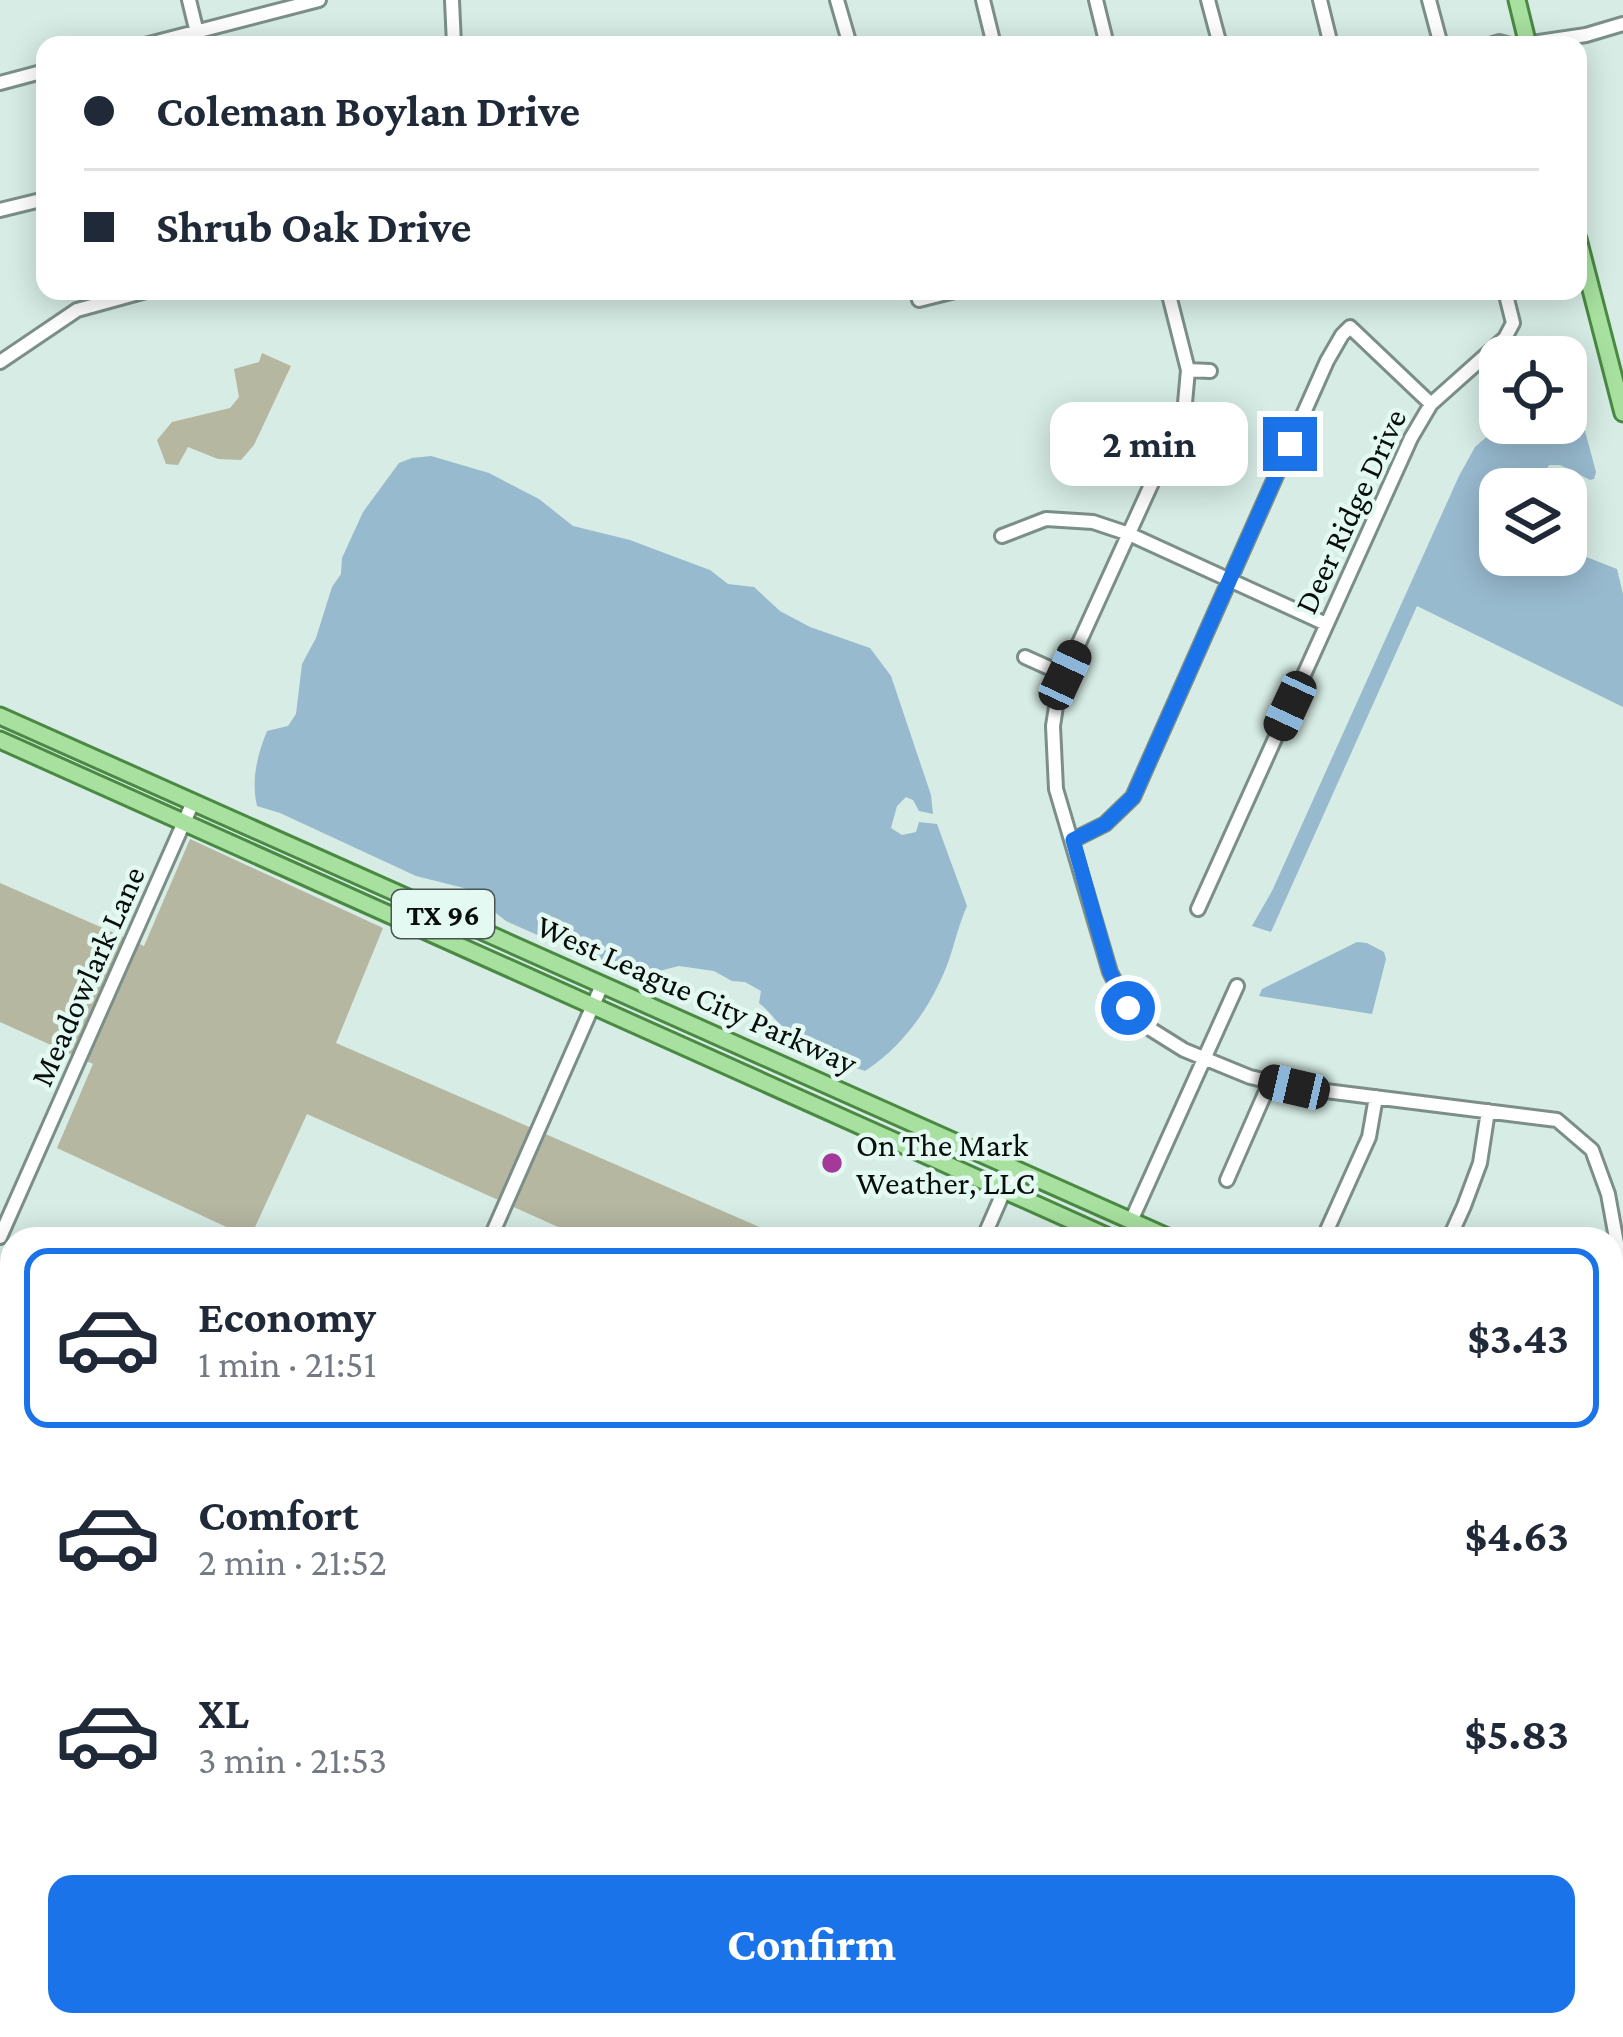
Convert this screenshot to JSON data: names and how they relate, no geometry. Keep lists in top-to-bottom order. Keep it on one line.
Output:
{"streets":{"main road":["TX 96","West League City Parkway"],"street":["Deer Ridge Drive","Meadowlark Lane"]},"crossings":[["Meadowlark Lane","West League City Parkway"]],"places":["On The Mark Weather, LLC"],"page":{"banner":["Coleman Boylan Drive","Shrub Oak Drive"],"bubble":"2 min","list":[{"name":"Economy","note":"1 min · 21:51","value":"$3.43"},{"name":"Comfort","note":"2 min · 21:52","value":"$4.63"},{"name":"XL","note":"3 min · 21:53","value":"$5.83"}],"buttons":"Confirm"}}
